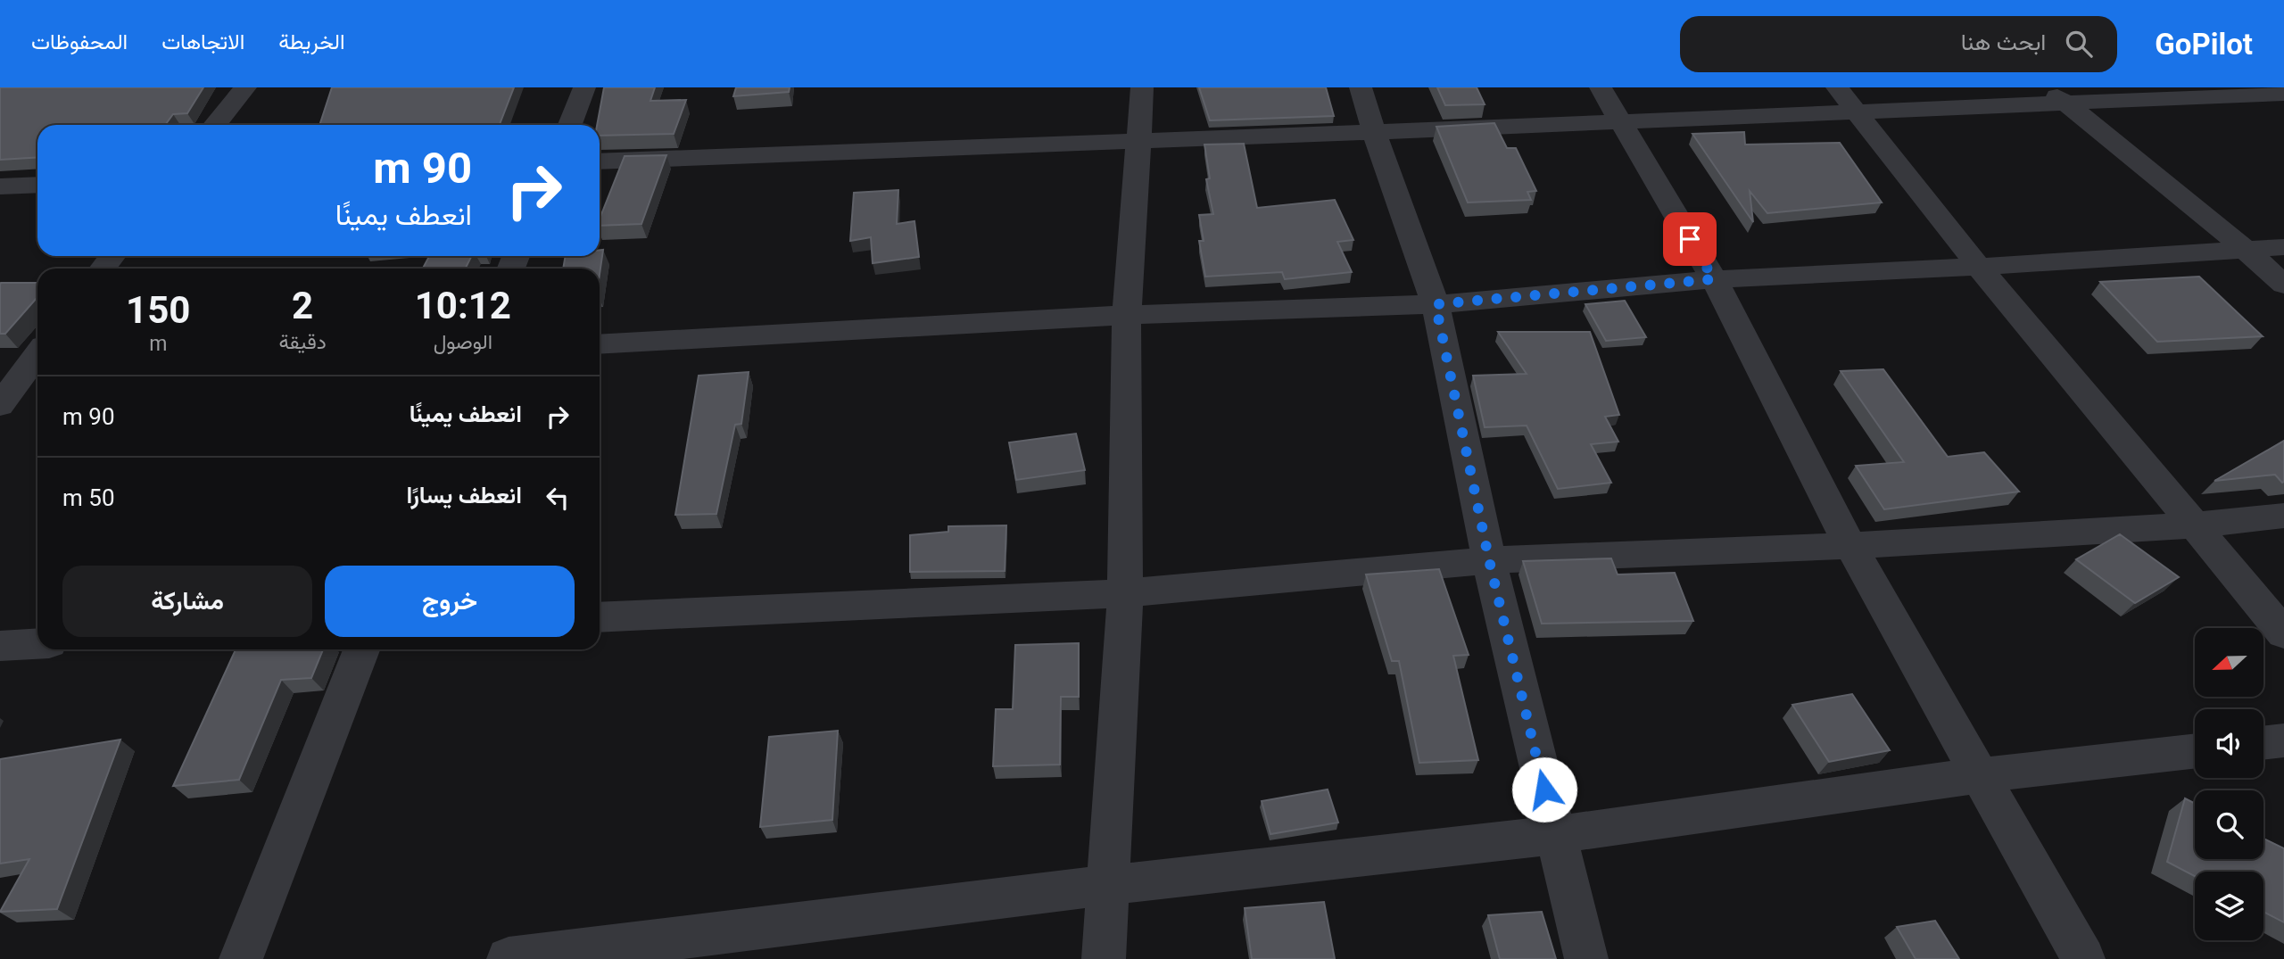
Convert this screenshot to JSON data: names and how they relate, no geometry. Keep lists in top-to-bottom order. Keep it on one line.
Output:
{"north":"left","page":{"header":"GoPilot","search":"ابحث هنا","nav":["الخريطة","الاتجاهات","المحفوظات"],"turn":["90 m","انعطف يمينًا"],"eta":["10:12","الوصول","2","دقيقة","150","m"],"list":[{"name":"انعطف يمينًا","value":"90 m"},{"name":"انعطف يسارًا","value":"50 m"}],"buttons":["خروج","مشاركة"]}}
